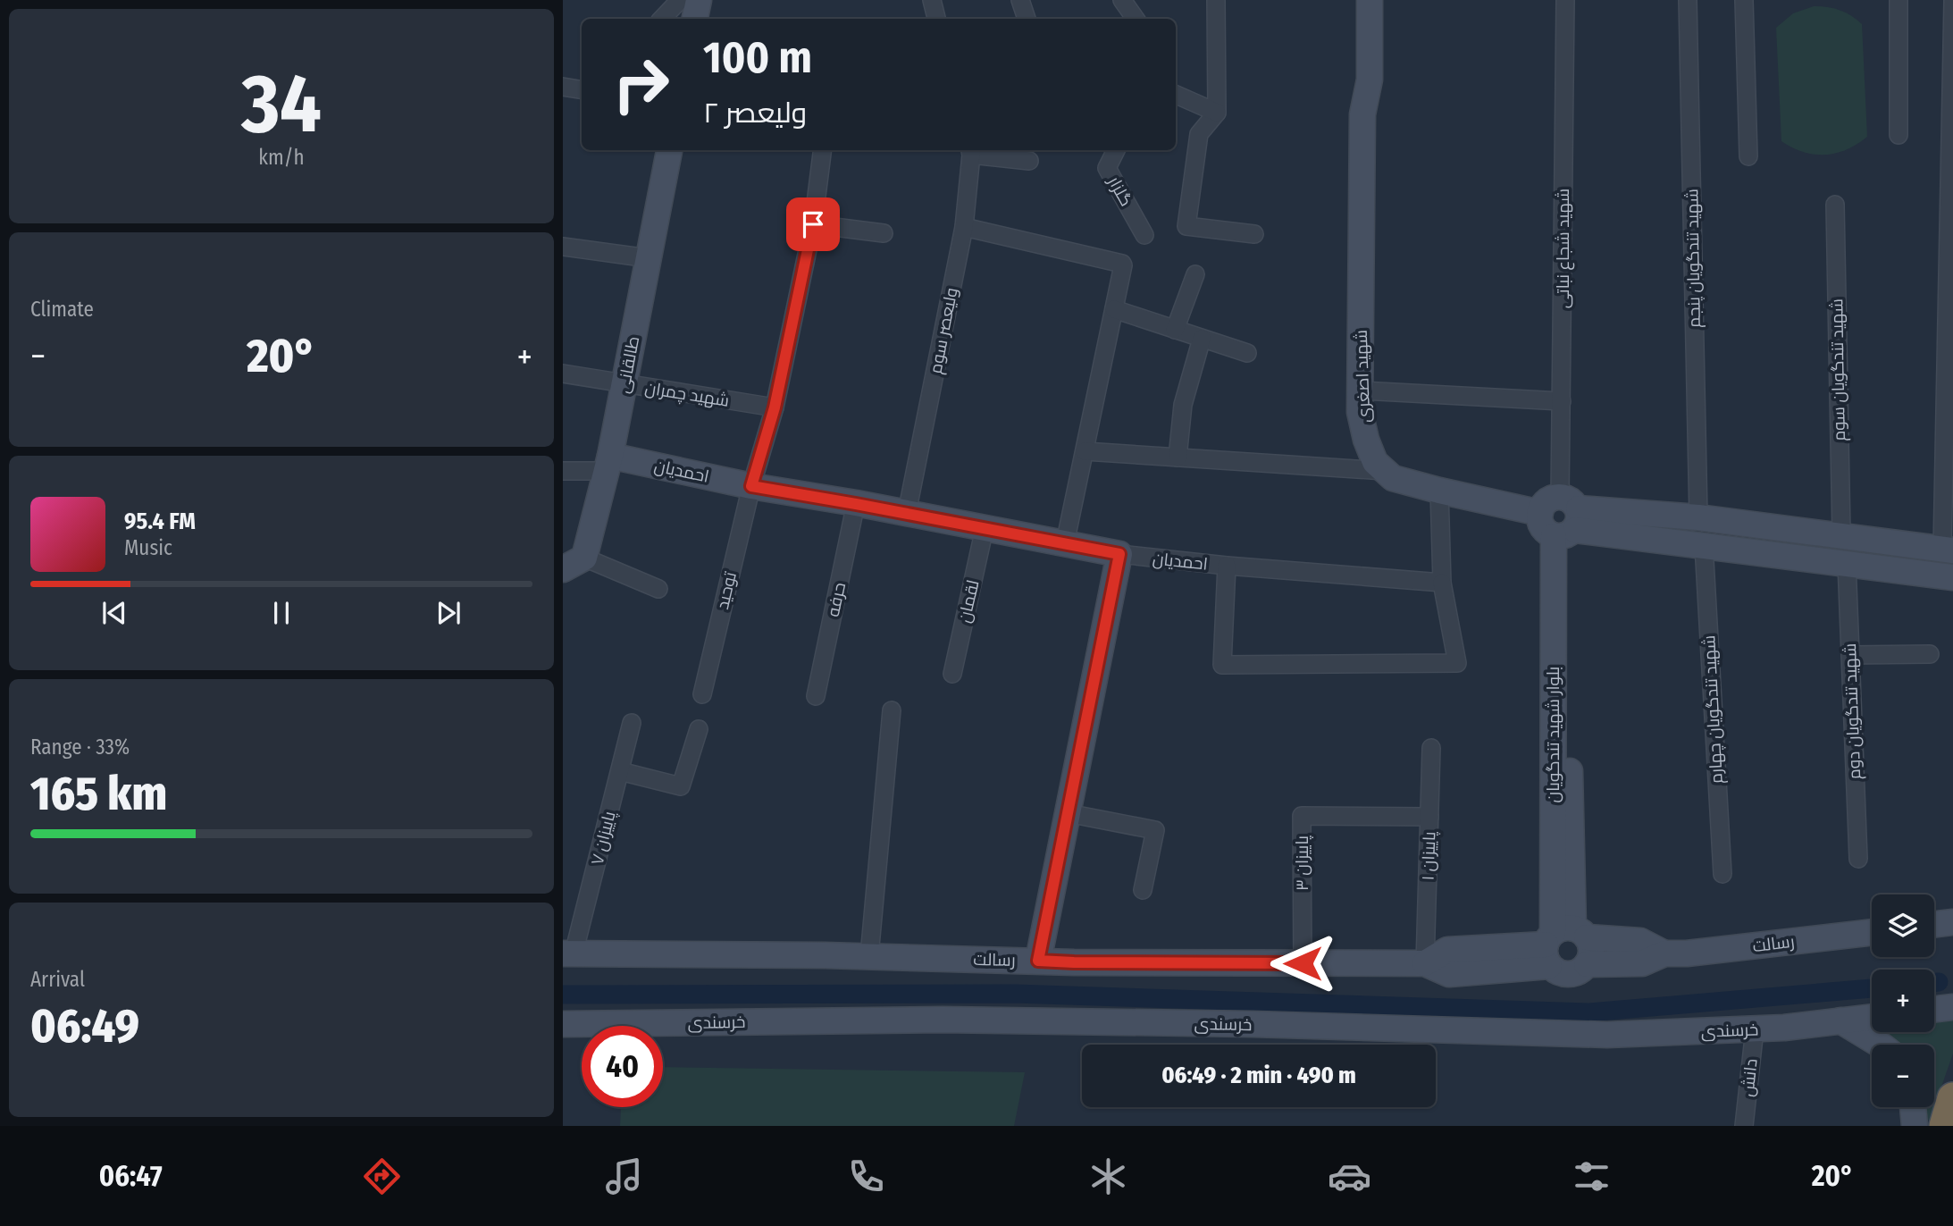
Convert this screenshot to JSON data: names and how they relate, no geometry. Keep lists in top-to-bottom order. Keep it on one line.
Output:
{"streets":{"street":["گلزار","شهید شجاع نباتی","شهید تندگویان پنجم","ولیعصر سوم","طالقانی","شهید تندگویان سوم","شهید اصغری","شهید چمران","احمدیان","توحید","حرفه","لقمان","شهید تندگویان چهارم","شهید تندگویان دوم","بلوار شهید تندگویان","پاییزان ۷","پاییزان ۱","پاییزان ۳","رسالت","خرسندی","دانش"]},"crossings":[["شهید شجاع نباتی","بلوار شهید تندگویان"],["ولیعصر سوم","احمدیان"],["طالقانی","شهید چمران"],["طالقانی","احمدیان"],["شهید چمران","توحید"],["احمدیان","توحید"],["احمدیان","حرفه"],["احمدیان","لقمان"],["بلوار شهید تندگویان","رسالت"],["پاییزان ۷","رسالت"],["پاییزان ۱","پاییزان ۳"],["پاییزان ۱","رسالت"],["پاییزان ۳","رسالت"],["خرسندی","دانش"]],"page":{"tile":[["34","km/h"],"Climate",["Range · 33%","165 km"],["Arrival","06:49"]],"turn":["100 m","ولیعصر ۲"],"heat":["−","20°","+"],"song":["95.4 FM","Music"],"map_buttons":["+","−"],"limit":"40","trip":"06:49 · 2 min · 490 m","tabs":["06:47","20°"]}}
